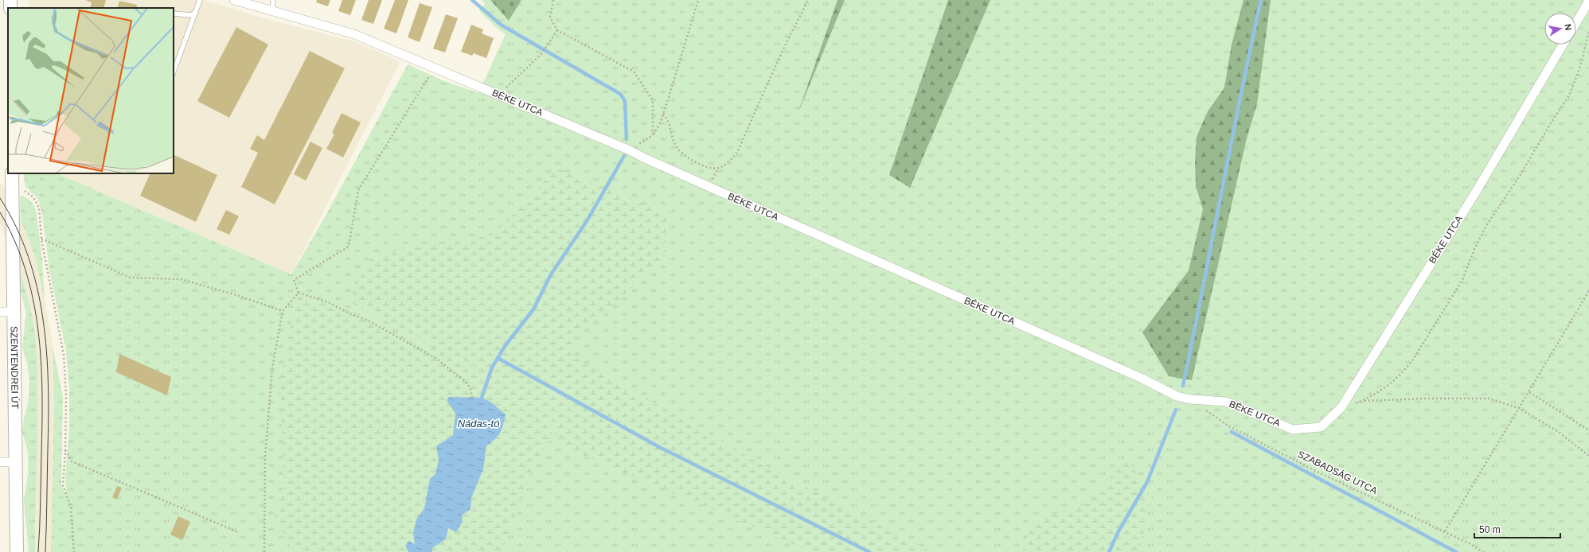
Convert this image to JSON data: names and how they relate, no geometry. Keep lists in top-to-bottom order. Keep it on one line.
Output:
{"streets":{"main road":["SZENTENDREI ÚT"],"street":["BÉKE UTCA"],"path":["SZABADSÁG UTCA"]},"crossings":[["BÉKE UTCA","SZABADSÁG UTCA"]],"water":["Nádas-tó"],"scale_bar":"50 m","north":"right"}
